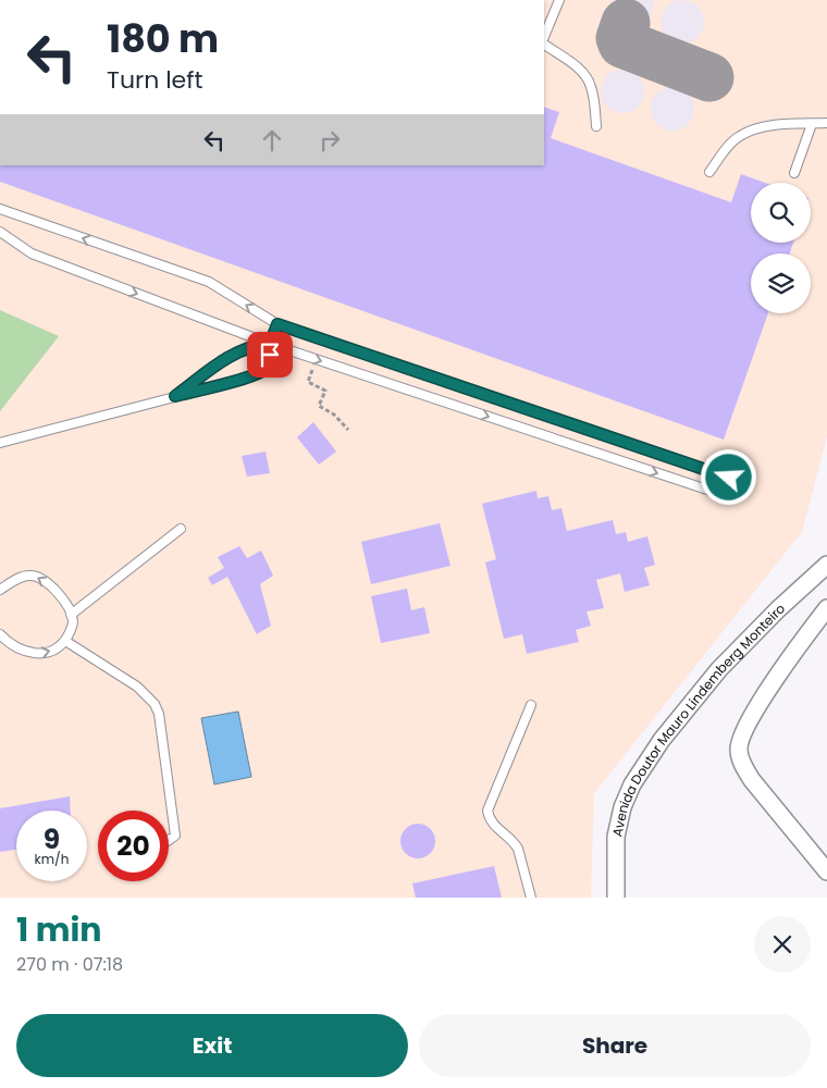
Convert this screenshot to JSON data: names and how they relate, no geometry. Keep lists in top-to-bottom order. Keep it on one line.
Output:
{"streets":{"street":["Avenida Doutor Mauro Lindemberg Monteiro"]},"page":{"turn":["180 m","Turn left"],"speed":"9 km/h","limit":"20","heading":["1 min","270 m · 07:18"],"buttons":["Exit","Share"]}}
